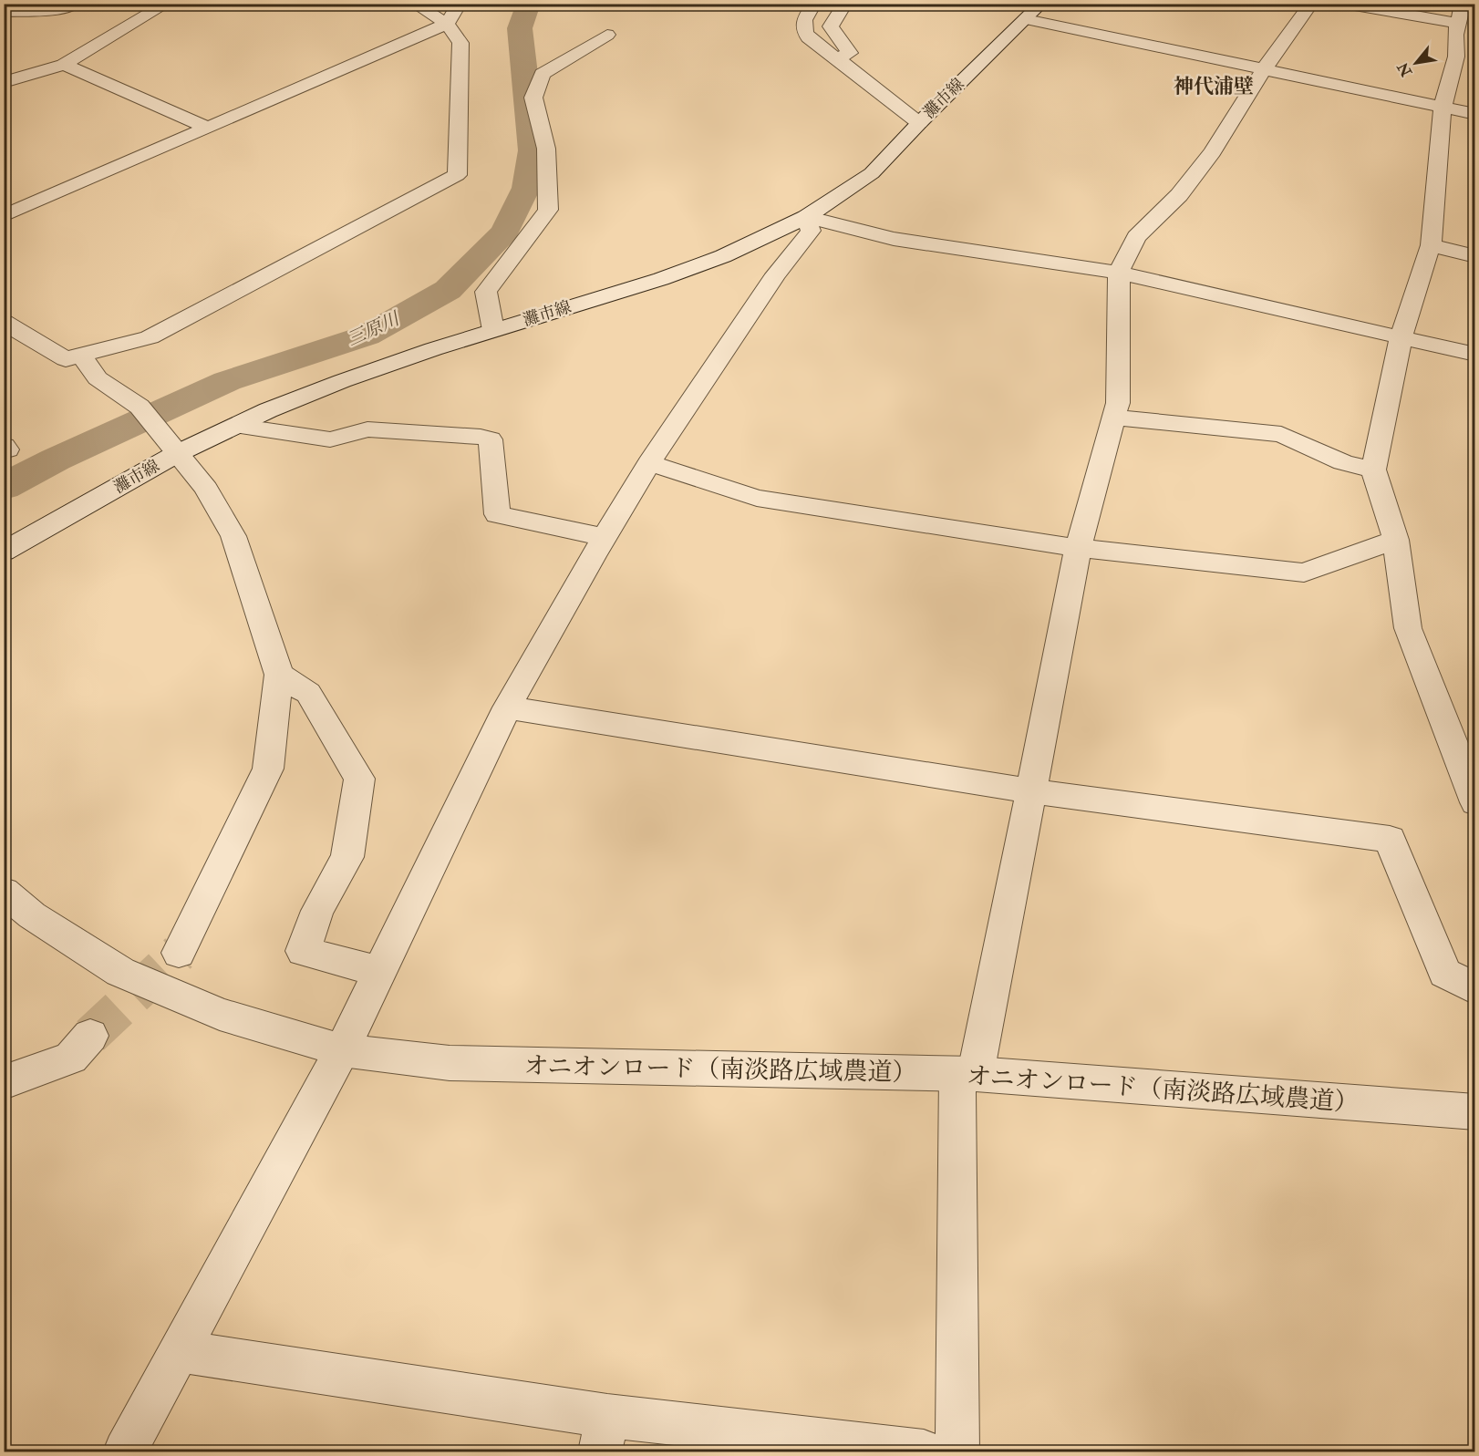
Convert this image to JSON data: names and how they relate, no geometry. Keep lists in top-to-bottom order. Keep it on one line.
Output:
{"streets":{"street":["灘市線","オニオンロード（南淡路広域農道）"]},"districts":["神代浦壁"],"water":["三原川"],"north":"bottom left"}
